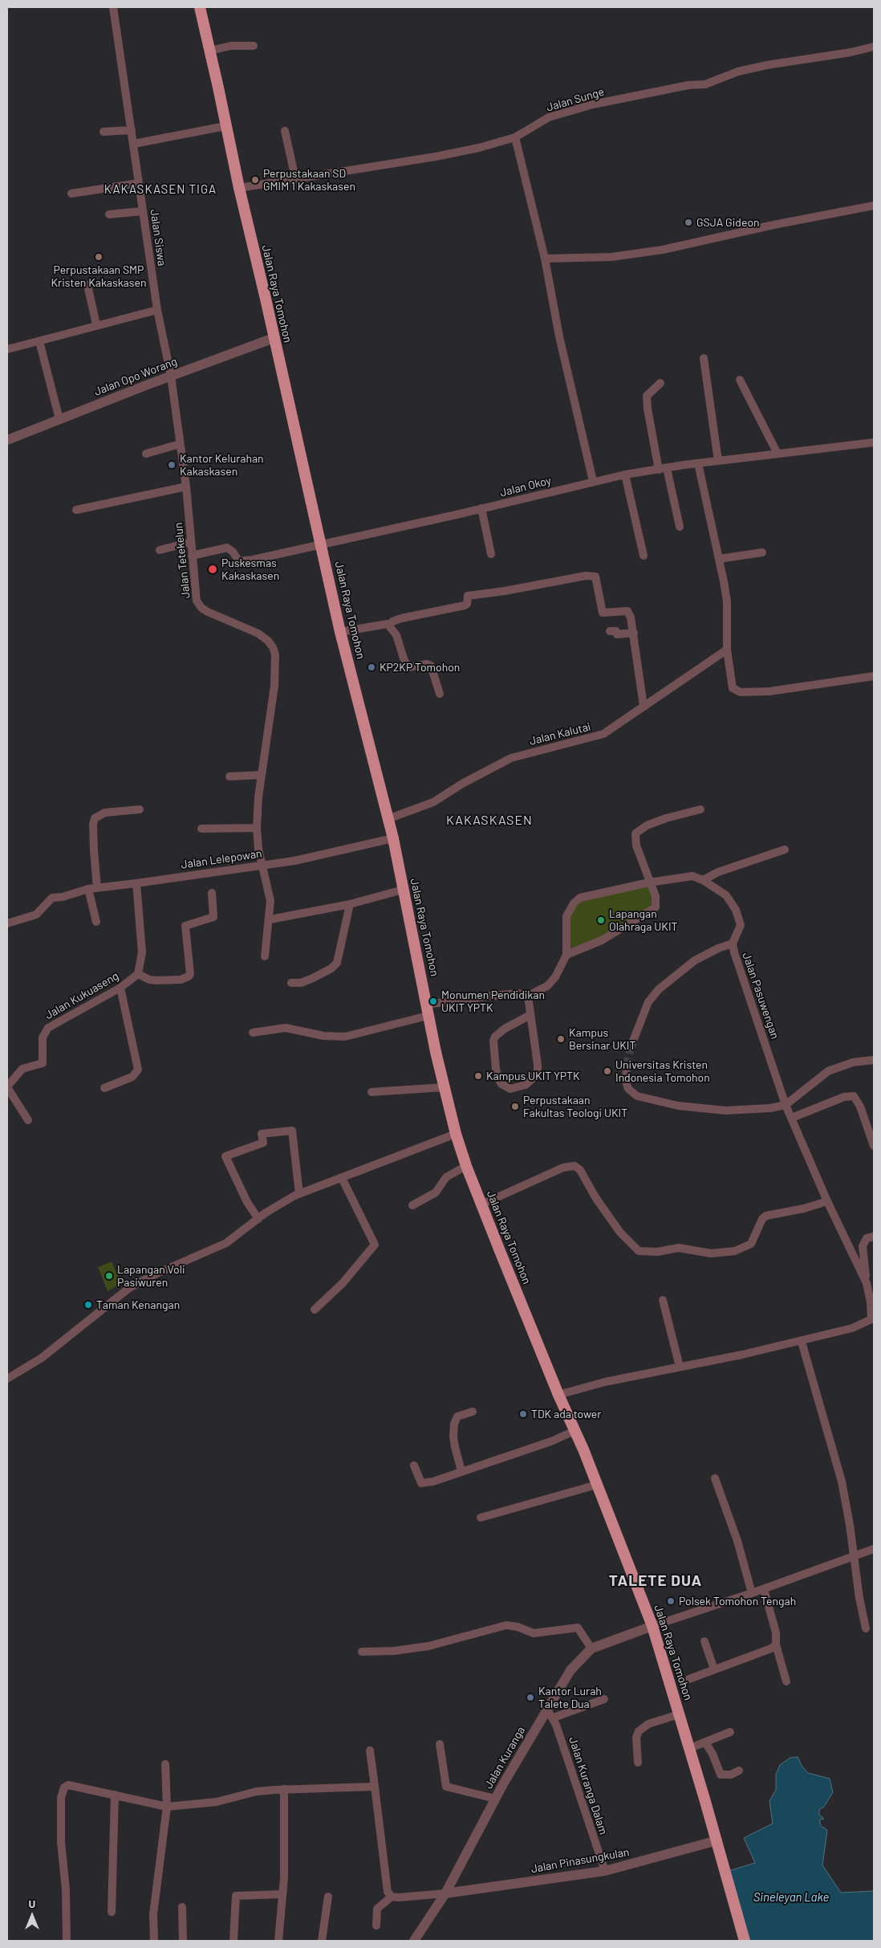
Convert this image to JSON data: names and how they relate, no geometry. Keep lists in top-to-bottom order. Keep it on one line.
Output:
{"streets":{"highway":["Jalan Raya Tomohon"],"street":["Jalan Sunge","Jalan Siswa","Jalan Opo Worang","Jalan Okoy","Jalan Tetekelun","Jalan Kalutai","Jalan Lelepowan","Jalan Kukuaseng","Jalan Pasuwengan","Jalan Kuranga","Jalan Kuranga Dalam","Jalan Pinasungkulan"]},"crossings":[["Jalan Sunge","Jalan Raya Tomohon"],["Jalan Siswa","Jalan Opo Worang"],["Jalan Siswa","Jalan Tetekelun"],["Jalan Raya Tomohon","Jalan Opo Worang"],["Jalan Raya Tomohon","Jalan Okoy"],["Jalan Raya Tomohon","Jalan Kalutai"],["Jalan Raya Tomohon","Jalan Lelepowan"],["Jalan Raya Tomohon","Jalan Pasuwengan"],["Jalan Raya Tomohon","Jalan Kuranga"],["Jalan Raya Tomohon","Jalan Pinasungkulan"],["Jalan Opo Worang","Jalan Tetekelun"],["Jalan Okoy","Jalan Tetekelun"],["Jalan Tetekelun","Jalan Lelepowan"],["Jalan Kuranga","Jalan Kuranga Dalam"],["Jalan Kuranga","Jalan Pinasungkulan"],["Jalan Kuranga Dalam","Jalan Pinasungkulan"]],"districts":["KAKASKASEN TIGA","KAKASKASEN","TALETE DUA"],"water":["Sineleyan Lake"],"places":["Perpustakaan SD GMIM 1 Kakaskasen","GSJA Gideon","Perpustakaan SMP Kristen Kakaskasen","Kantor Kelurahan Kakaskasen","Puskesmas Kakaskasen","KP2KP Tomohon","Lapangan Olahraga UKIT","Monumen Pendidikan UKIT YPTK","Kampus Bersinar UKIT","Universitas Kristen Indonesia Tomohon","Kampus UKIT YPTK","Perpustakaan Fakultas Teologi UKIT","Lapangan Voli Pasiwuren","Taman Kenangan","TDK ada tower","Polsek Tomohon Tengah","Kantor Lurah Talete Dua"],"north":"top"}
